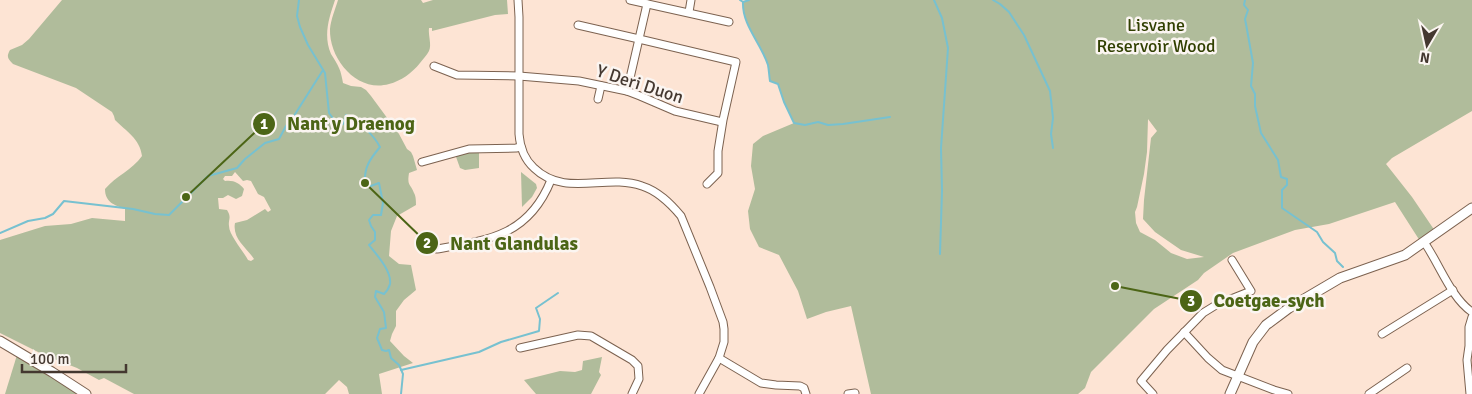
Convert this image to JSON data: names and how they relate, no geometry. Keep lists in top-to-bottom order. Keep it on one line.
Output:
{"streets":{"street":["Y Deri Duon"]},"parks":["Lisvane Reservoir Wood"],"places":["Nant Glandulas","Nant y Draenog","Coetgae-sych"],"scale_bar":"100 m","north":"bottom"}
